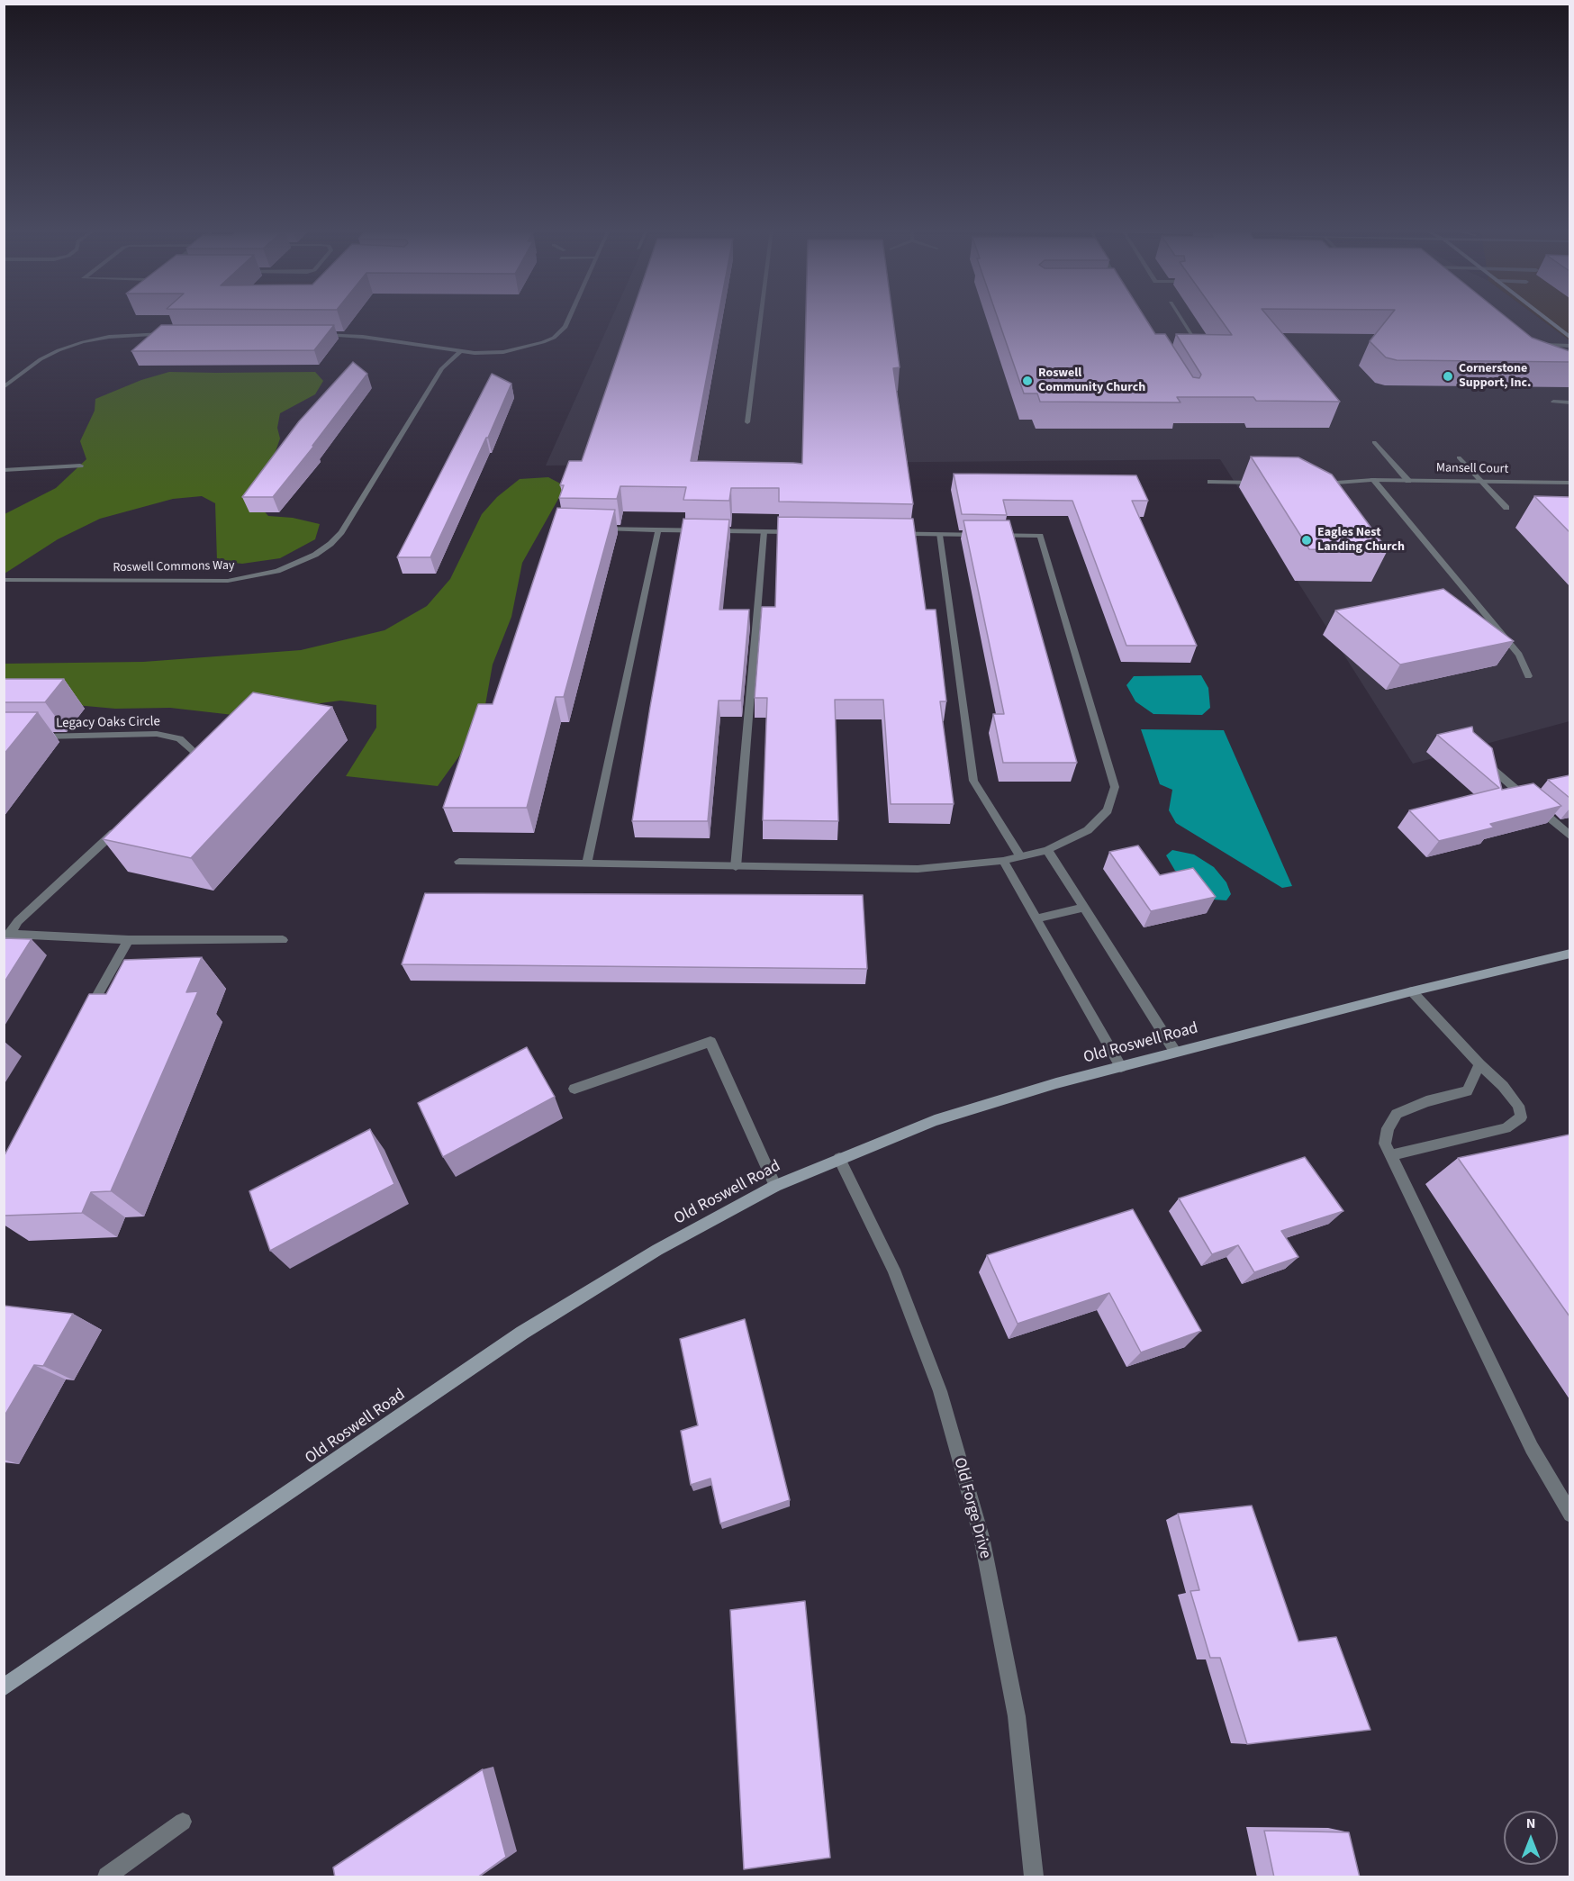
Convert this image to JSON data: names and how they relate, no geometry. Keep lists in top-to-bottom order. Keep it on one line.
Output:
{"streets":{"street":["Mansell Court","Roswell Commons Way","Legacy Oaks Circle","Old Roswell Road","Old Forge Drive"]},"crossings":[["Old Roswell Road","Old Forge Drive"]],"places":["Cornerstone Support, Inc.","Roswell Community Church","Eagles Nest Landing Church"],"north":"top"}
